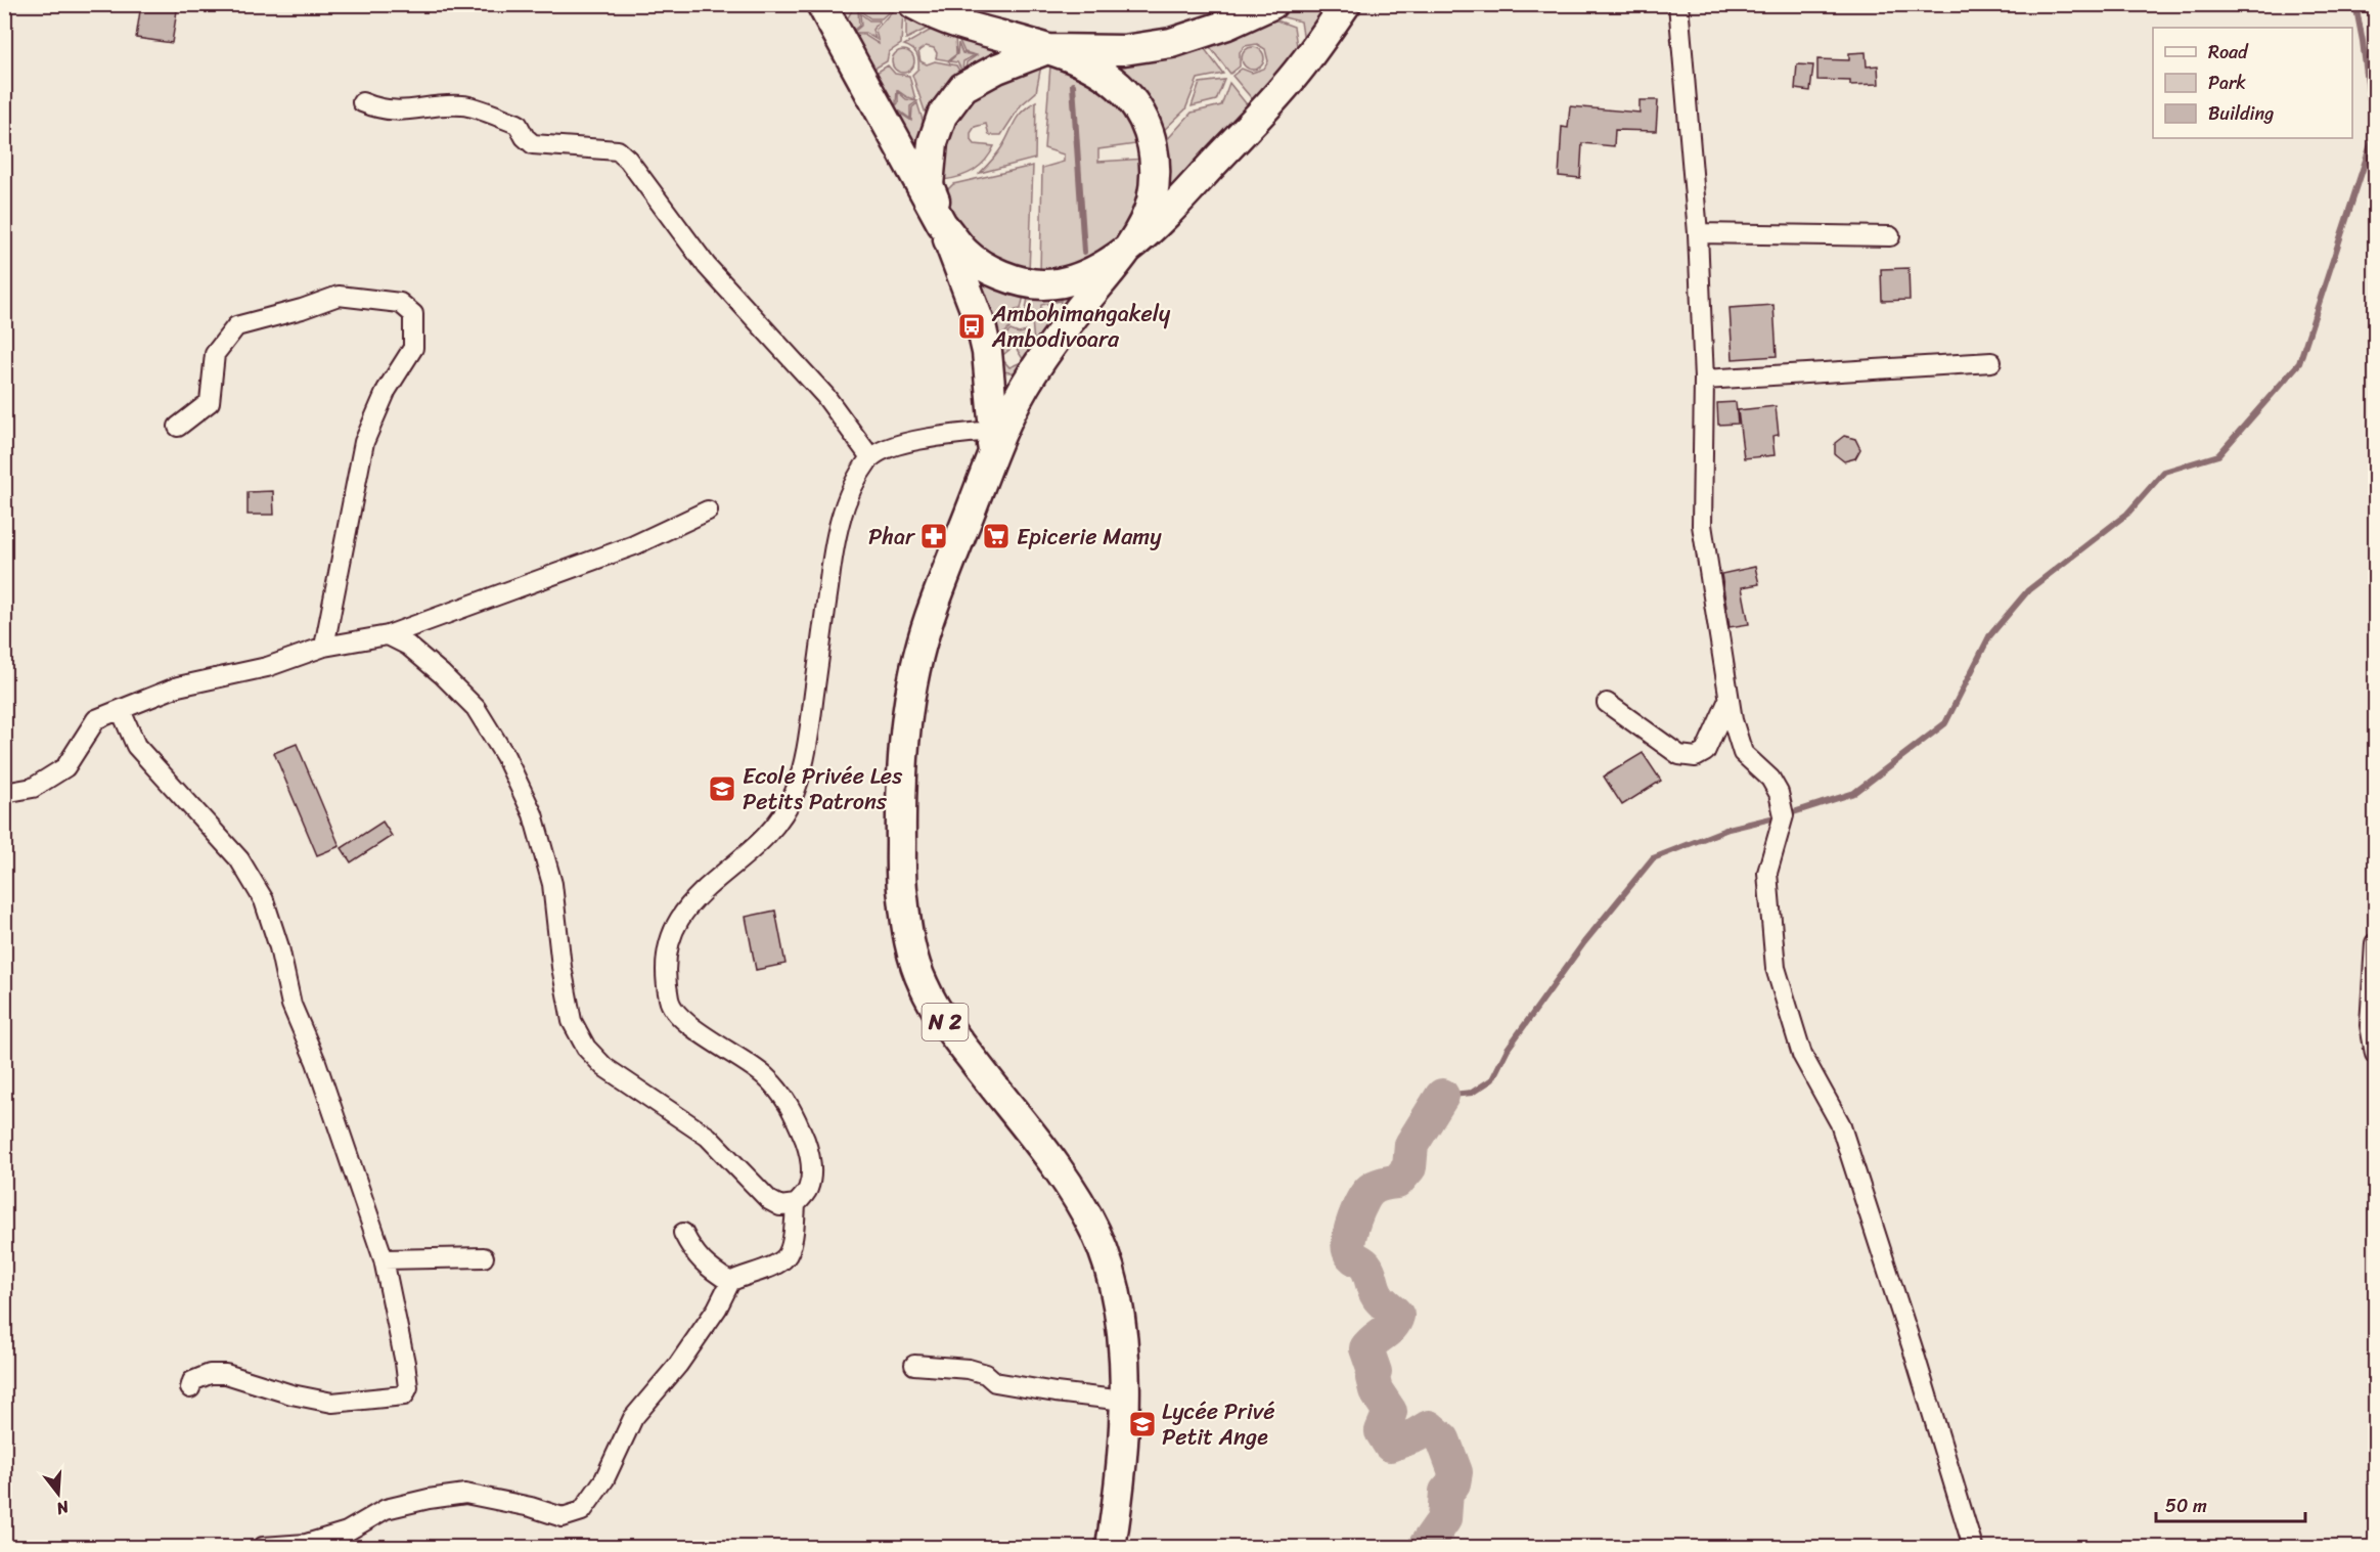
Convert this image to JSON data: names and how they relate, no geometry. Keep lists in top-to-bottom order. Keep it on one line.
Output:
{"streets":{"main road":["N 2"]},"places":{"bus stop":["Ambohimangakely Ambodivoara"],"pharmacy":["Phar"],"supermarket":["Epicerie Mamy"],"school or university":["Ecole Privée Les Petits Patrons","Lycée Privé Petit Ange"]},"legend":["Road","Park","Building"],"scale_bar":"50 m","north":"bottom"}
